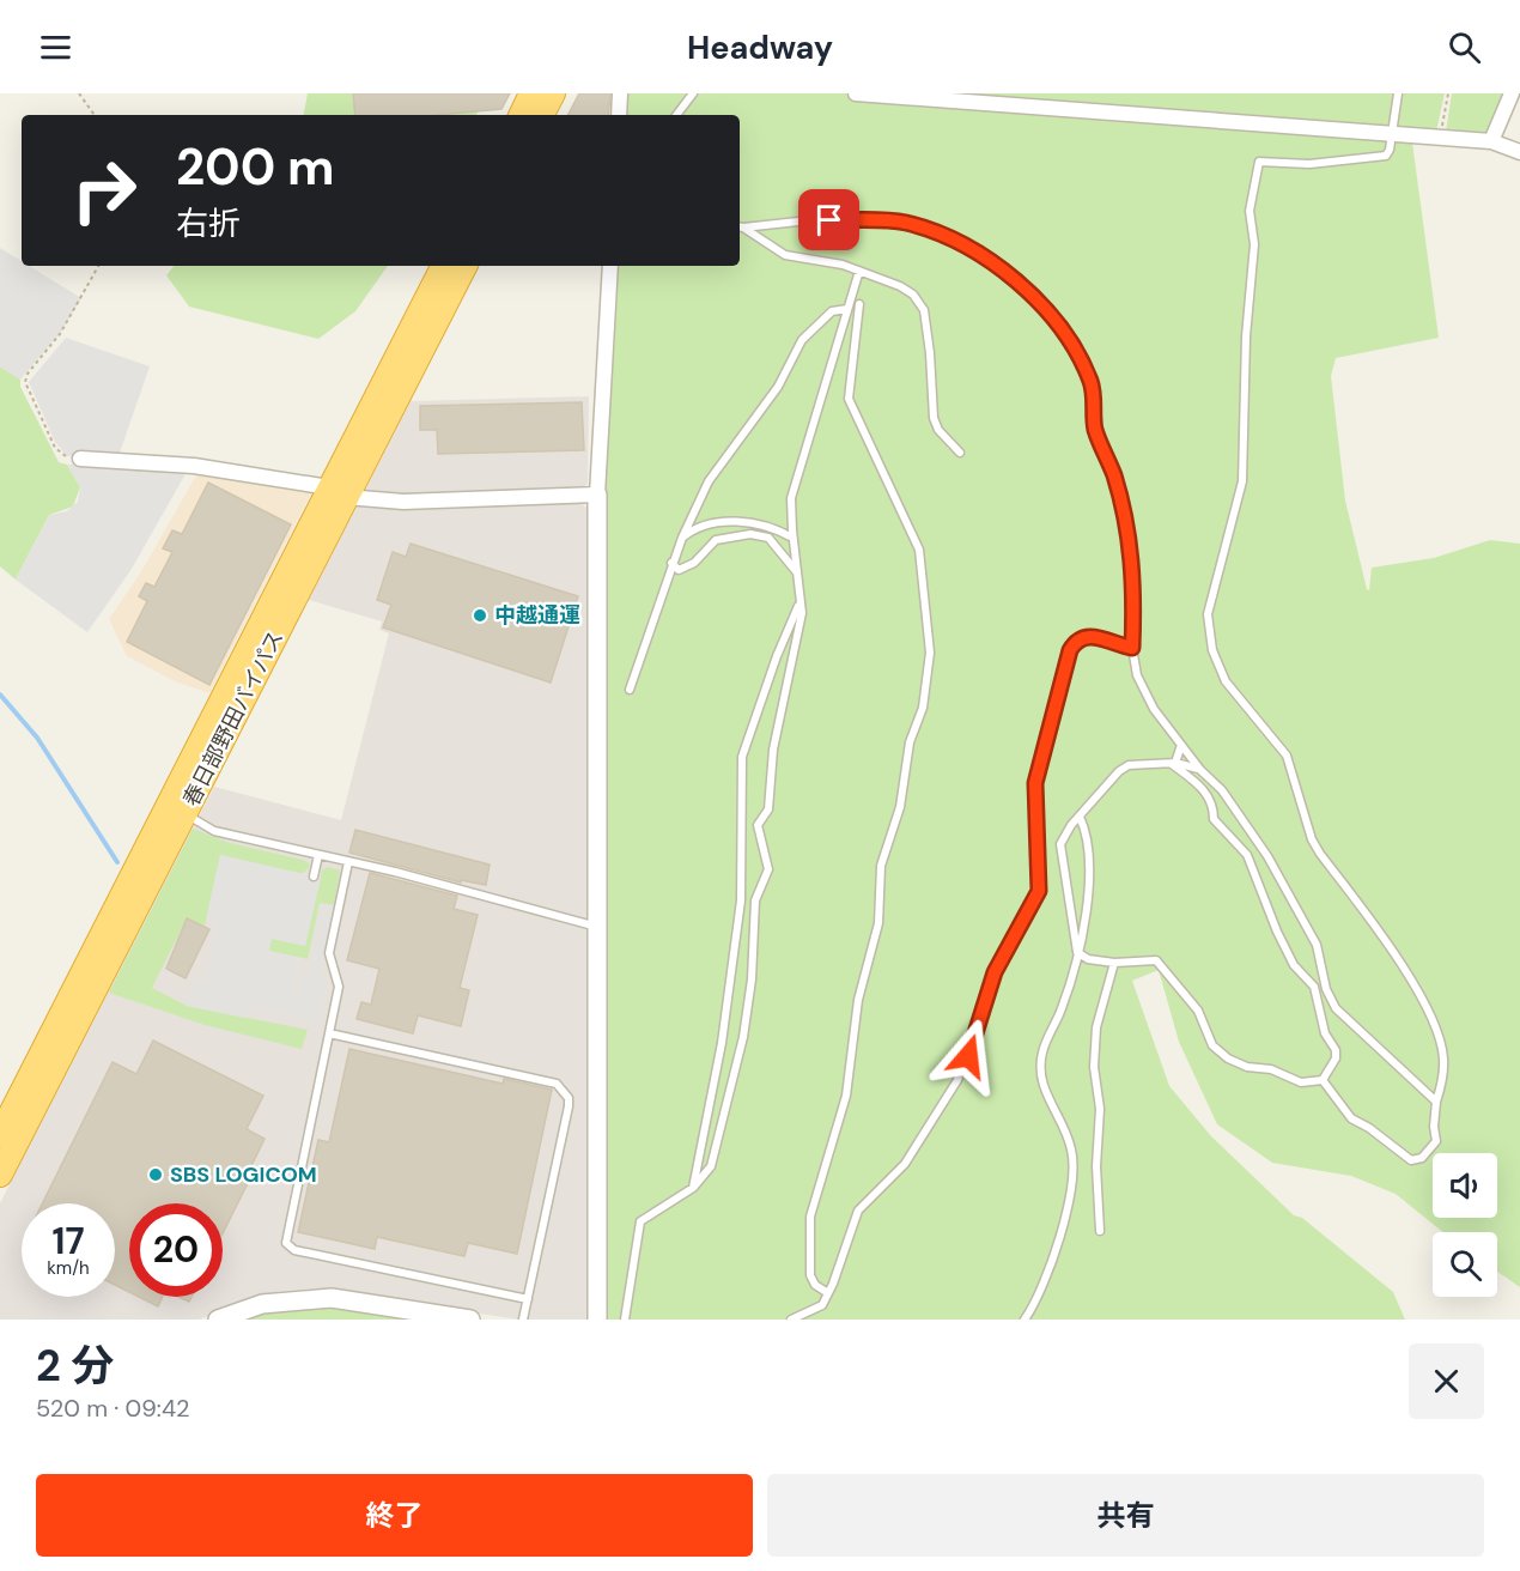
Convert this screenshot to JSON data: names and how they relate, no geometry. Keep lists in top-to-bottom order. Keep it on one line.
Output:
{"streets":{"highway":["春日部野田バイパス"]},"places":["中越通運","SBS LOGICOM"],"page":{"header":"Headway","turn":["200 m","右折"],"speed":"17 km/h","limit":"20","heading":["2 分","520 m · 09:42"],"buttons":["終了","共有"]}}
